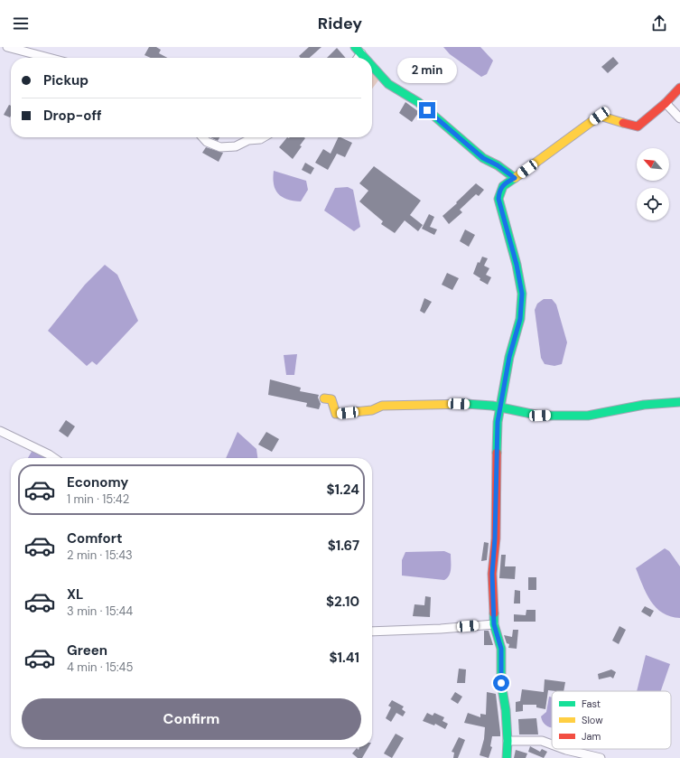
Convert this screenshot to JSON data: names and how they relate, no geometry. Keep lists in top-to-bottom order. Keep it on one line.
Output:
{"legend":["Fast","Slow","Jam"],"north":"top left","page":{"header":"Ridey","bubble":"2 min","banner":["Pickup","Drop-off"],"list":[{"name":"Economy","note":"1 min · 15:42","value":"$1.24"},{"name":"Comfort","note":"2 min · 15:43","value":"$1.67"},{"name":"XL","note":"3 min · 15:44","value":"$2.10"},{"name":"Green","note":"4 min · 15:45","value":"$1.41"}],"buttons":"Confirm"}}
